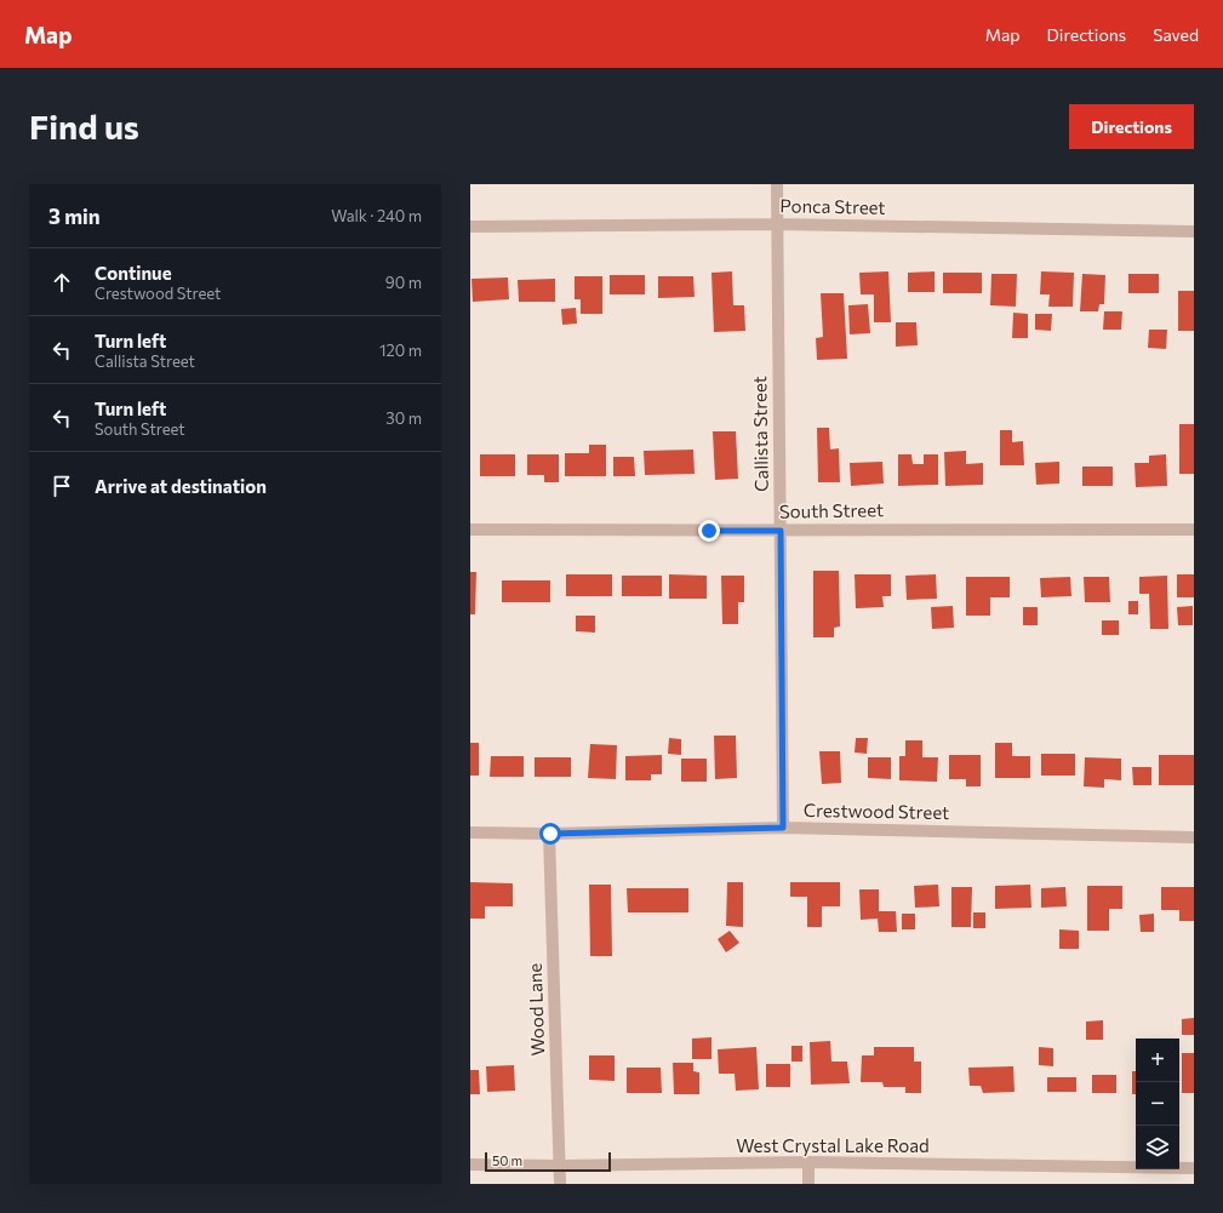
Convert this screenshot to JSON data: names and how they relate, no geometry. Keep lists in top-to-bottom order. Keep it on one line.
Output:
{"streets":{"street":["Ponca Street","Callista Street","South Street","Crestwood Street","Wood Lane","West Crystal Lake Road"]},"crossings":[["Ponca Street","Callista Street"],["Callista Street","South Street"],["Callista Street","Crestwood Street"],["Crestwood Street","Wood Lane"],["Wood Lane","West Crystal Lake Road"]],"scale_bar":"50 m","page":{"header":"Map","nav":["Map","Directions","Saved"],"buttons":"Directions","title":"Find us","heading":["3 min","Walk · 240 m"],"list":[["Continue","Crestwood Street","90 m"],["Turn left","Callista Street","120 m"],["Turn left","South Street","30 m"],"Arrive at destination"],"map_buttons":["+","−"],"scale":"50 m"}}
